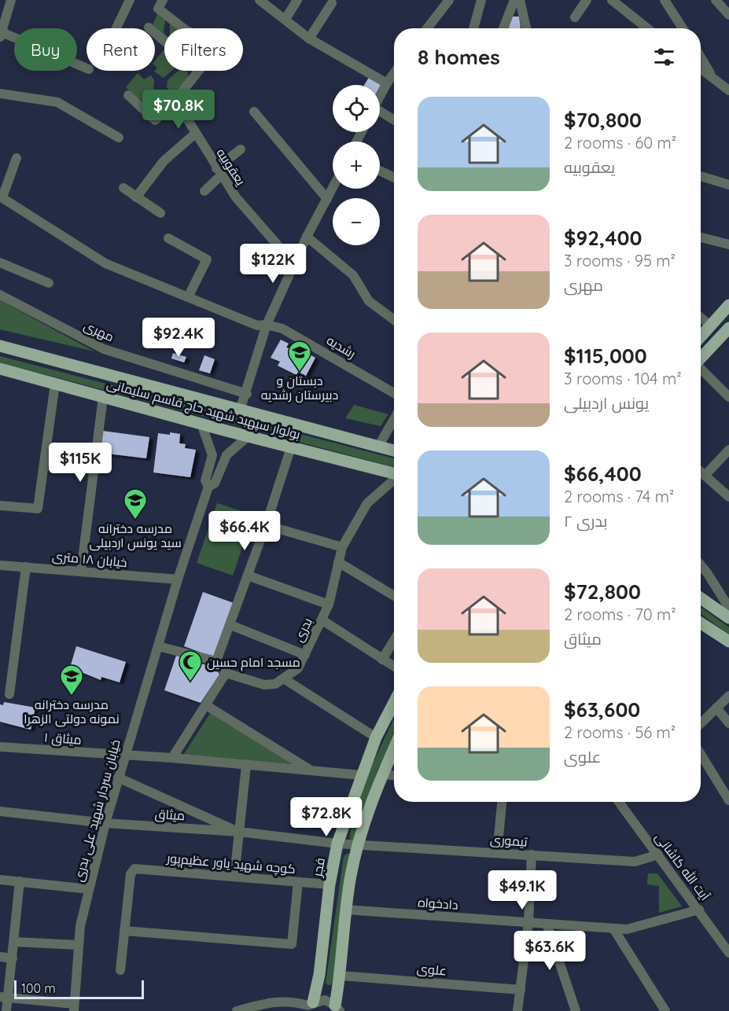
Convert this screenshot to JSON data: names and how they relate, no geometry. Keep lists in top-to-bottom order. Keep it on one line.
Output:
{"streets":{"main road":["بولوار سپهبد شهید حاج قاسم سلیمانی","فجر"],"street":["یعقوبیه","مهری","رشدیه","خیابان ۱۸ متری","بدری","میثاق ۱","خیابان سردار شهید علی بدری","میثاق","تیموری","کوچه شهید یاور عظیم‌پور","آیت الله کاشانی","دادخواه","علوی"]},"crossings":[["بولوار سپهبد شهید حاج قاسم سلیمانی","خیابان سردار شهید علی بدری"],["خیابان ۱۸ متری","خیابان سردار شهید علی بدری"],["میثاق ۱","خیابان سردار شهید علی بدری"],["خیابان سردار شهید علی بدری","میثاق"],["میثاق","تیموری"],["میثاق","فجر"],["تیموری","آیت الله کاشانی"],["تیموری","فجر"],["کوچه شهید یاور عظیم‌پور","فجر"],["آیت الله کاشانی","دادخواه"]],"places":{"school or university":["دبستان و دبیرستان رشدیه","مدرسه دخترانه سید یونس اردبیلی","مدرسه دخترانه نمونه دولتی الزهرا"],"mosque":["مسجد امام حسین"]},"scale_bar":"100 m","page":{"chip":["Buy","Rent","Filters"],"heading":"8 homes","map_buttons":["+","−"],"list":[{"name":"$70,800","note":"2 rooms · 60 m² · یعقوبیه"},{"name":"$92,400","note":"3 rooms · 95 m² · مهری"},{"name":"$115,000","note":"3 rooms · 104 m² · یونس اردبیلی"},{"name":"$66,400","note":"2 rooms · 74 m² · بدری ۲"},{"name":"$72,800","note":"2 rooms · 70 m² · میثاق"},{"name":"$63,600","note":"2 rooms · 56 m² · علوی"}],"price":["$70.8K","$122K","$92.4K","$115K","$66.4K","$72.8K","$49.1K","$63.6K"],"scale":"100 m"}}
